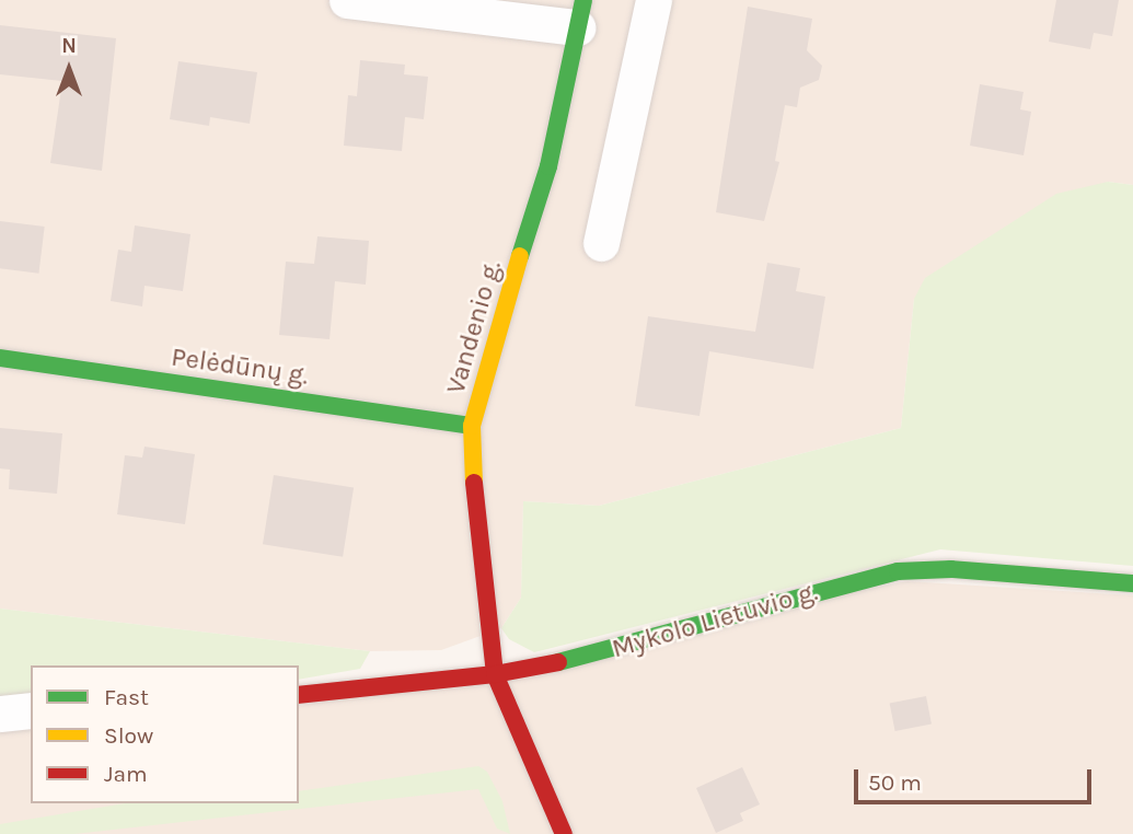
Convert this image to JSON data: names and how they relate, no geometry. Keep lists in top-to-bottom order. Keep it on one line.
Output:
{"streets":{"street":["Vandenio g.","Pelėdūnų g.","Mykolo Lietuvio g."]},"crossings":[["Vandenio g.","Pelėdūnų g."],["Vandenio g.","Mykolo Lietuvio g."]],"legend":["Fast","Slow","Jam"],"scale_bar":"50 m","north":"top"}
